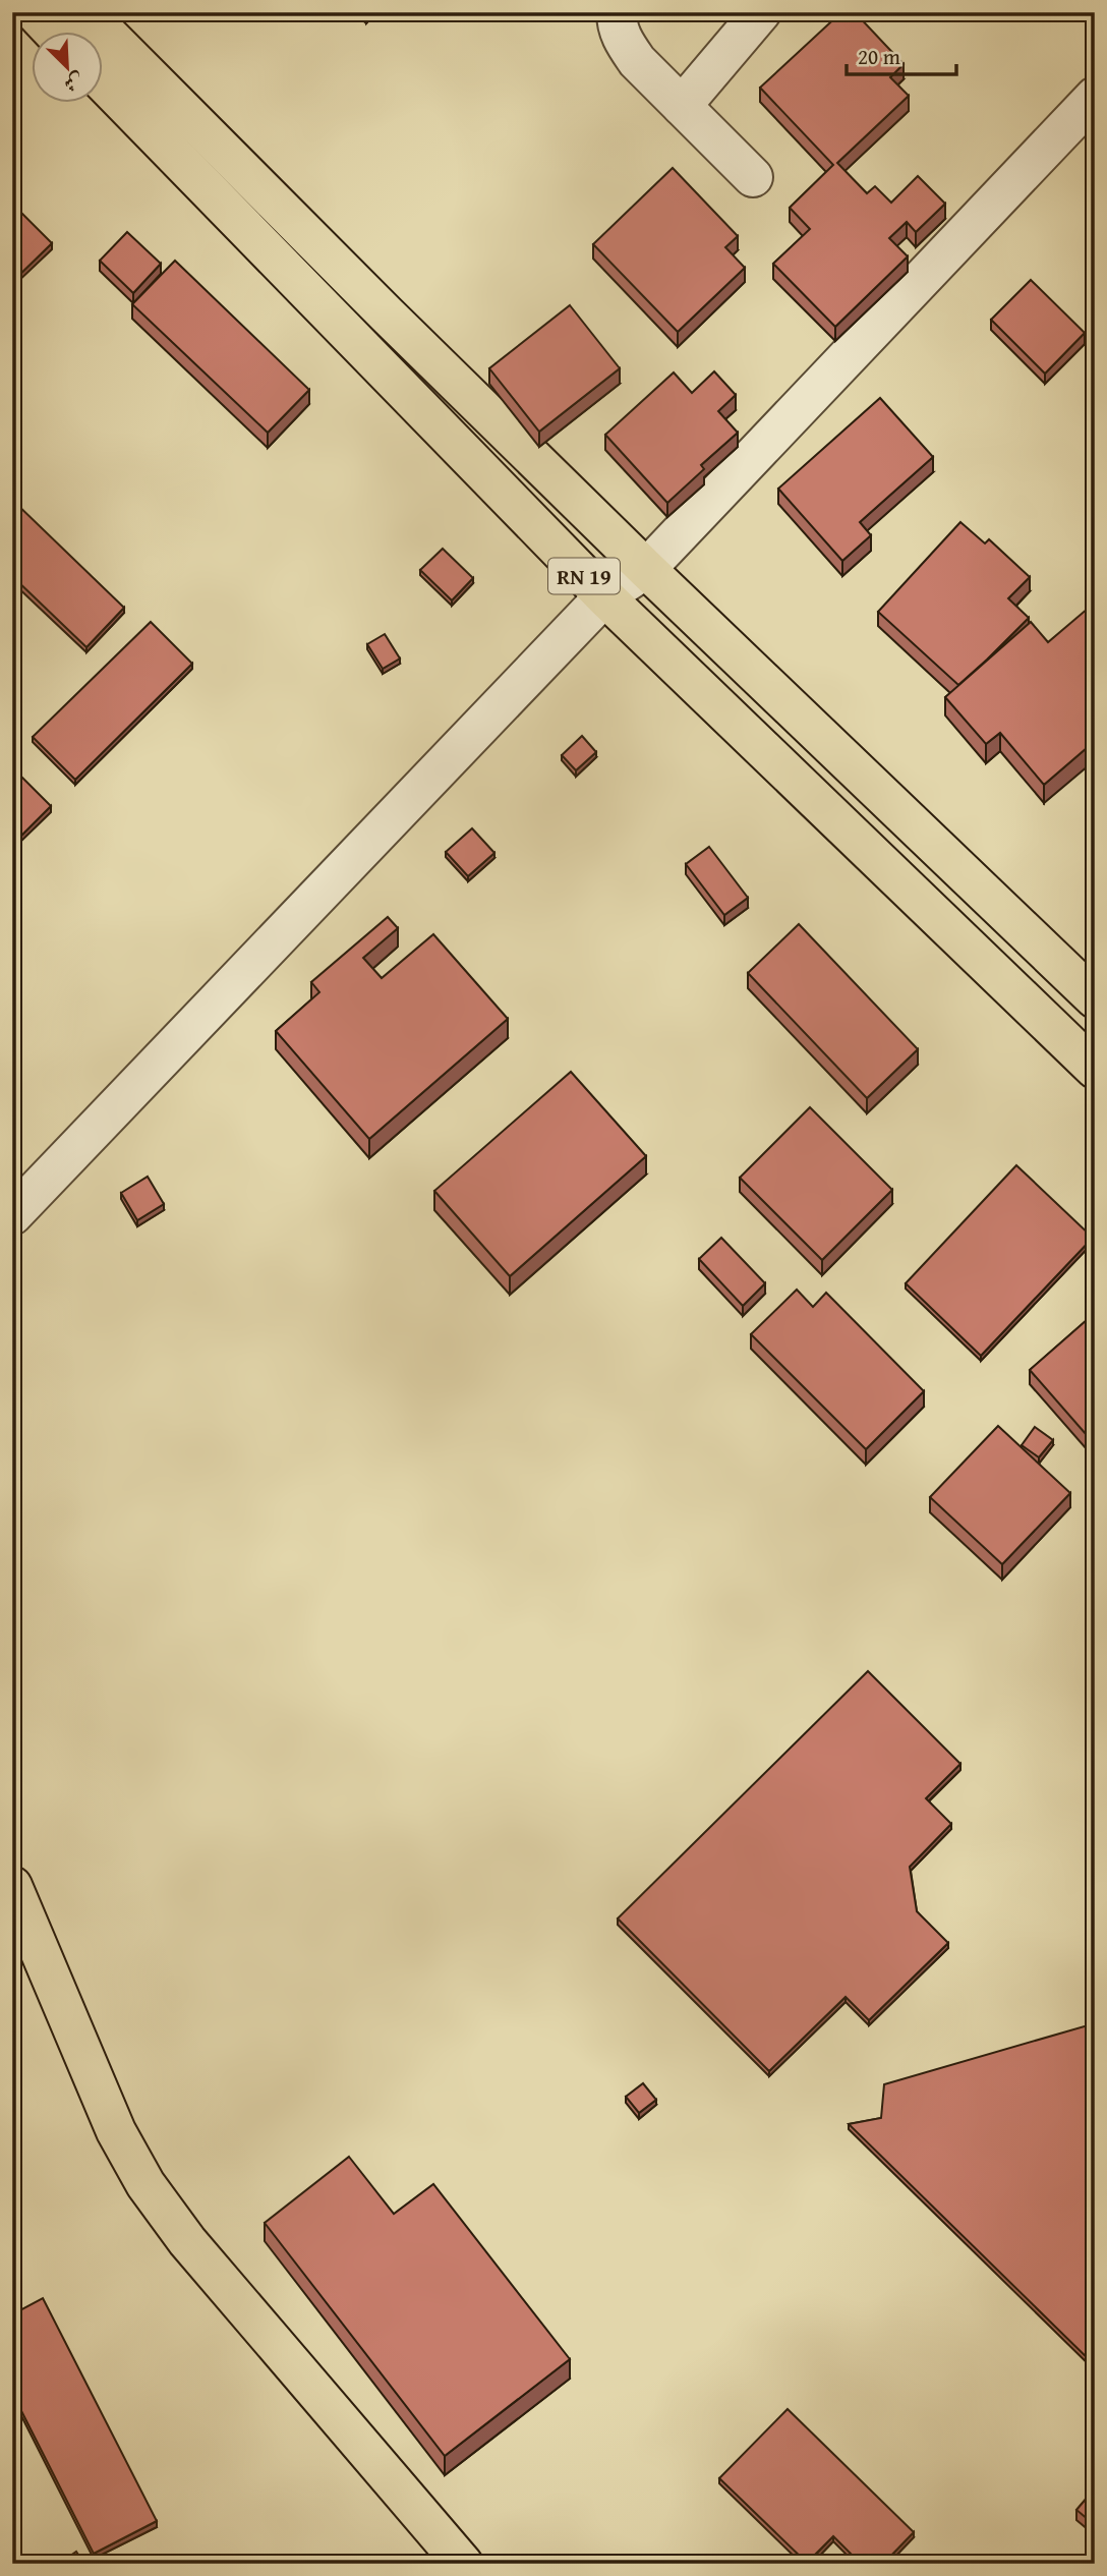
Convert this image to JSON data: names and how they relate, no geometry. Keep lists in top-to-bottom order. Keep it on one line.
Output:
{"streets":{"main road":["RN 19"]},"scale_bar":"20 m","north":"bottom right"}
